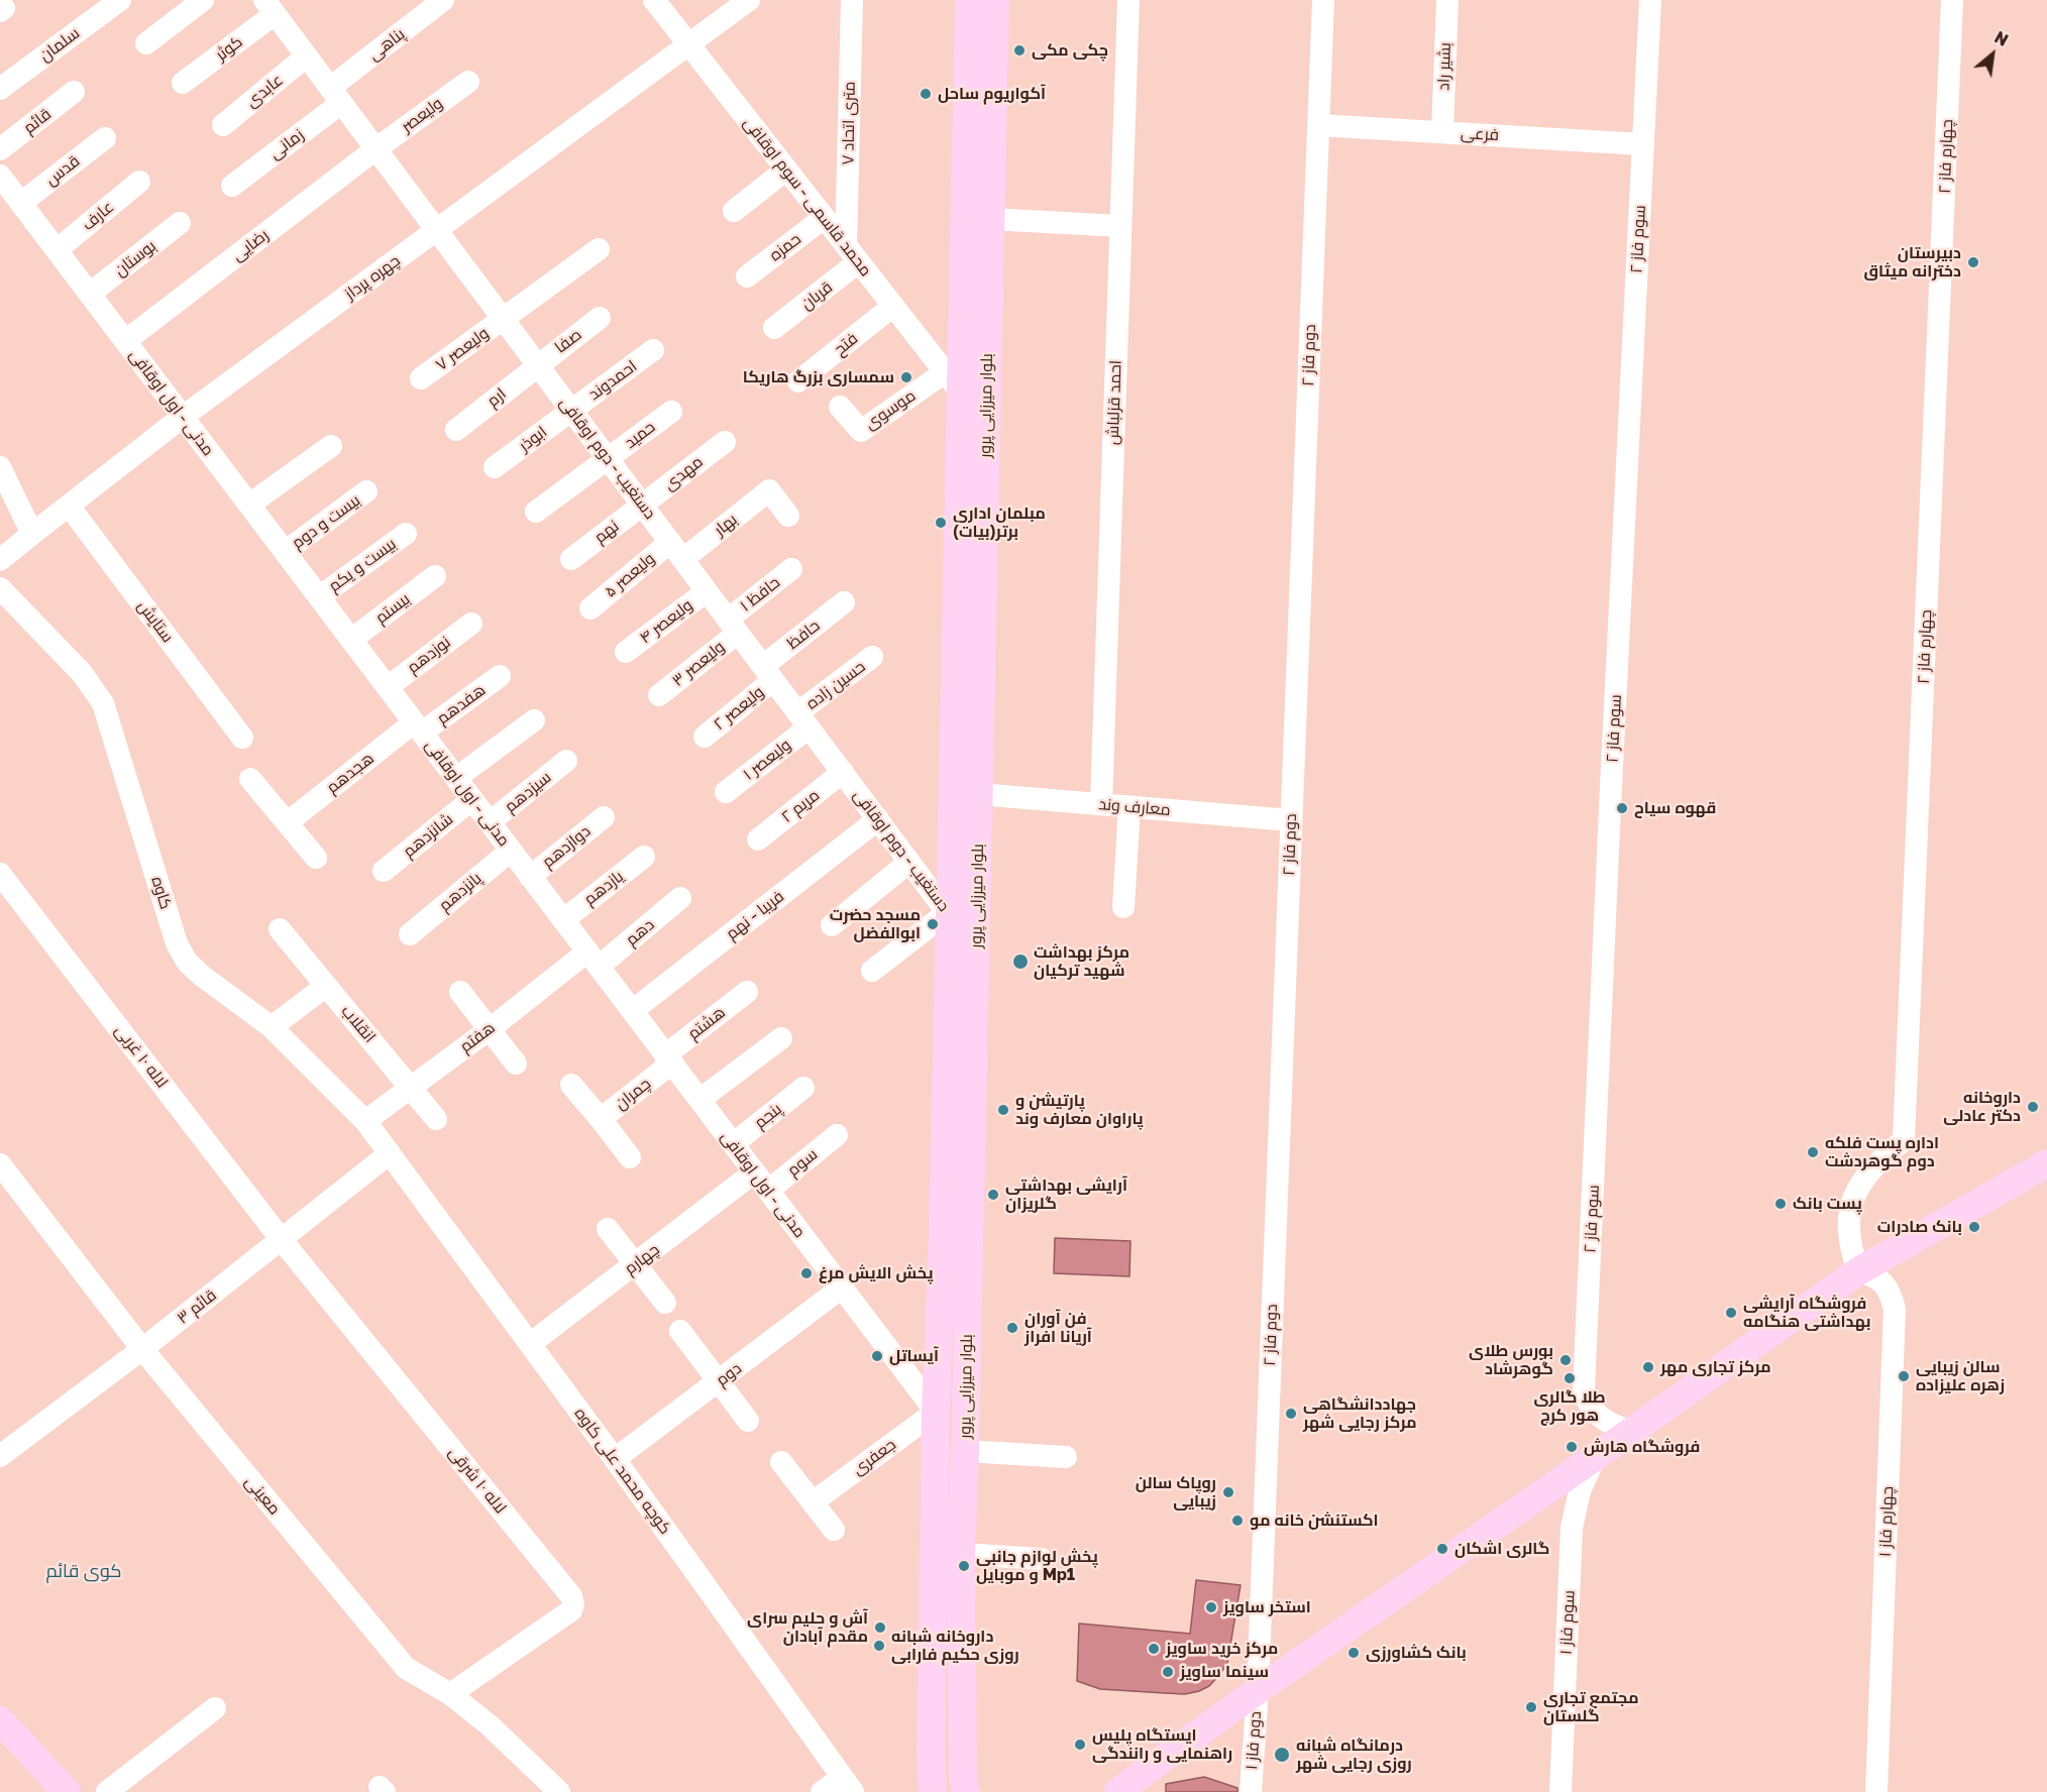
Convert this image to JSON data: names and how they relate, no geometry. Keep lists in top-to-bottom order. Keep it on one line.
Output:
{"streets":{"main road":["بلوار میرزایی پرور"],"street":["سلمان","پناهی","کوثر","بشیر راد","عابدی","ولیعصر","قائم","۷ متری اتحاد","فرعی","زمانی","چهارم فاز ۲","قدس","محمد قاسمی - سوم اوقافی","عارف","سوم فاز ۲","رضایی","حمزه","بوستان","چهره پرداز","قربان","صفا","فتح","ولیعصر ۷","دوم فاز ۲","احمدوند","ارم","مدنی - اول اوقافی","احمد قزلباش","موسوی","حمید","ابوذر","دستغیب - دوم اوقافی","مهدی","بیست و دوم","بهار","نهم","بیست و یکم","ولیعصر ۵","حافظ ۱","بیستم","ستایش","ولیعصر ۴","حافظ","نوزدهم","ولیعصر ۳","حسین زاده","هفدهم","ولیعصر ۲","ولیعصر ۱","هجدهم","سیزدهم","مریم ۲","معارف وند","شانزدهم","دوازدهم","یازدهم","پانزدهم","کاوه","فریبا - نهم","دهم","هشتم","انقلاب","هفتم","لاله ۱۰ غربی","چمران","پنجم","سوم","چهارم","قائم ۳","دوم","جعفری","کوچه محمد علی کاوه","لاله ۱۰ شرقی","معینی","چهارم فاز ۱","سوم فاز ۱","دوم فاز ۱"]},"crossings":[["پناهی","زمانی"],["پناهی","دستغیب - دوم اوقافی"],["کوثر","دستغیب - دوم اوقافی"],["بشیر راد","فرعی"],["عابدی","دستغیب - دوم اوقافی"],["ولیعصر","رضایی"],["ولیعصر","دستغیب - دوم اوقافی"],["۷ متری اتحاد","محمد قاسمی - سوم اوقافی"],["۷ متری اتحاد","قربان"],["فرعی","سوم فاز ۲"],["فرعی","دوم فاز ۲"],["زمانی","دستغیب - دوم اوقافی"],["چهارم فاز ۲","چهارم فاز ۱"],["قدس","مدنی - اول اوقافی"],["محمد قاسمی - سوم اوقافی","حمزه"],["محمد قاسمی - سوم اوقافی","چهره پرداز"],["محمد قاسمی - سوم اوقافی","قربان"],["محمد قاسمی - سوم اوقافی","فتح"],["محمد قاسمی - سوم اوقافی","بلوار میرزایی پرور"],["محمد قاسمی - سوم اوقافی","موسوی"],["عارف","مدنی - اول اوقافی"],["رضایی","مدنی - اول اوقافی"],["رضایی","دستغیب - دوم اوقافی"],["بوستان","مدنی - اول اوقافی"],["چهره پرداز","مدنی - اول اوقافی"],["چهره پرداز","دستغیب - دوم اوقافی"],["چهره پرداز","ستایش"],["صفا","ارم"],["صفا","دستغیب - دوم اوقافی"],["ولیعصر ۷","دستغیب - دوم اوقافی"],["دوم فاز ۲","معارف وند"],["دوم فاز ۲","دوم فاز ۱"],["احمدوند","ابوذر"],["احمدوند","دستغیب - دوم اوقافی"],["ارم","دستغیب - دوم اوقافی"],["مدنی - اول اوقافی","بلوار میرزایی پرور"],["مدنی - اول اوقافی","بیست و دوم"],["مدنی - اول اوقافی","بیست و یکم"],["مدنی - اول اوقافی","بیستم"],["مدنی - اول اوقافی","نوزدهم"],["مدنی - اول اوقافی","هفدهم"],["مدنی - اول اوقافی","هجدهم"],["مدنی - اول اوقافی","سیزدهم"],["مدنی - اول اوقافی","شانزدهم"],["مدنی - اول اوقافی","دوازدهم"],["مدنی - اول اوقافی","یازدهم"],["مدنی - اول اوقافی","پانزدهم"],["مدنی - اول اوقافی","فریبا - نهم"],["مدنی - اول اوقافی","دهم"],["مدنی - اول اوقافی","هشتم"],["مدنی - اول اوقافی","هفتم"],["مدنی - اول اوقافی","چمران"],["مدنی - اول اوقافی","پنجم"],["مدنی - اول اوقافی","سوم"],["مدنی - اول اوقافی","چهارم"],["مدنی - اول اوقافی","دوم"],["مدنی - اول اوقافی","جعفری"],["احمد قزلباش","معارف وند"],["بلوار میرزایی پرور","موسوی"],["بلوار میرزایی پرور","دستغیب - دوم اوقافی"],["بلوار میرزایی پرور","معارف وند"],["بلوار میرزایی پرور","جعفری"],["حمید","دستغیب - دوم اوقافی"],["ابوذر","دستغیب - دوم اوقافی"],["دستغیب - دوم اوقافی","مهدی"],["دستغیب - دوم اوقافی","بهار"],["دستغیب - دوم اوقافی","نهم"],["دستغیب - دوم اوقافی","ولیعصر ۵"],["دستغیب - دوم اوقافی","حافظ ۱"],["دستغیب - دوم اوقافی","ولیعصر ۴"],["دستغیب - دوم اوقافی","حافظ"],["دستغیب - دوم اوقافی","ولیعصر ۳"],["دستغیب - دوم اوقافی","حسین زاده"],["دستغیب - دوم اوقافی","ولیعصر ۲"],["دستغیب - دوم اوقافی","ولیعصر ۱"],["دستغیب - دوم اوقافی","مریم ۲"],["دستغیب - دوم اوقافی","فریبا - نهم"],["مهدی","نهم"],["بهار","ولیعصر ۵"],["حافظ ۱","ولیعصر ۳"],["حافظ","ولیعصر ۲"],["حسین زاده","ولیعصر ۱"],["هفدهم","هجدهم"],["کاوه","هفتم"],["کاوه","قائم ۳"],["کاوه","کوچه محمد علی کاوه"],["دهم","هفتم"],["هشتم","چمران"],["انقلاب","هفتم"],["لاله ۱۰ غربی","قائم ۳"],["لاله ۱۰ غربی","لاله ۱۰ شرقی"],["سوم","چهارم"],["چهارم","کوچه محمد علی کاوه"],["قائم ۳","کوچه محمد علی کاوه"],["قائم ۳","لاله ۱۰ شرقی"],["قائم ۳","معینی"],["دوم","کوچه محمد علی کاوه"],["لاله ۱۰ شرقی","معینی"]],"districts":["کوی قائم"],"places":["چکی مکی","آکواریوم ساحل","دبیرستان دخترانه میثاق","سمساری بزرگ هاریکا","مبلمان اداری برتر(بیات)","قهوه سیاح","مسجد حضرت ابوالفضل","مرکز بهداشت شهید ترکیان","داروخانه دکتر عادلی","پارتیشن و پاراوان معارف وند","اداره پست فلکه دوم گوهردشت","آرایشی بهداشتی گلریزان","پست بانک","بانک صادرات","پخش الایش مرغ","فروشگاه آرایشی بهداشتی هنگامه","فن آوران آریانا افراز","آیساتل","بورس طلای گوهرشاد","مرکز تجاری مهر","سالن زیبایی زهره علیزاده","طلا گالری هور کرج","جهاددانشگاهی مرکز رجایی شهر","فروشگاه هارش","روپاک سالن زیبایی","اکستنشن خانه مو","گالری اشکان","پخش لوازم جانبی و موبایل Mp1","استخر ساویز","آش و حلیم سرای مقدم آبادان","داروخانه شبانه روزی حکیم فارابی","مرکز خرید ساویز","بانک کشاورزی","سینما ساویز","مجتمع تجاری گلستان","ایستگاه پلیس راهنمایی و رانندگی","درمانگاه شبانه روزی رجایی شهر"],"north":"top right"}
